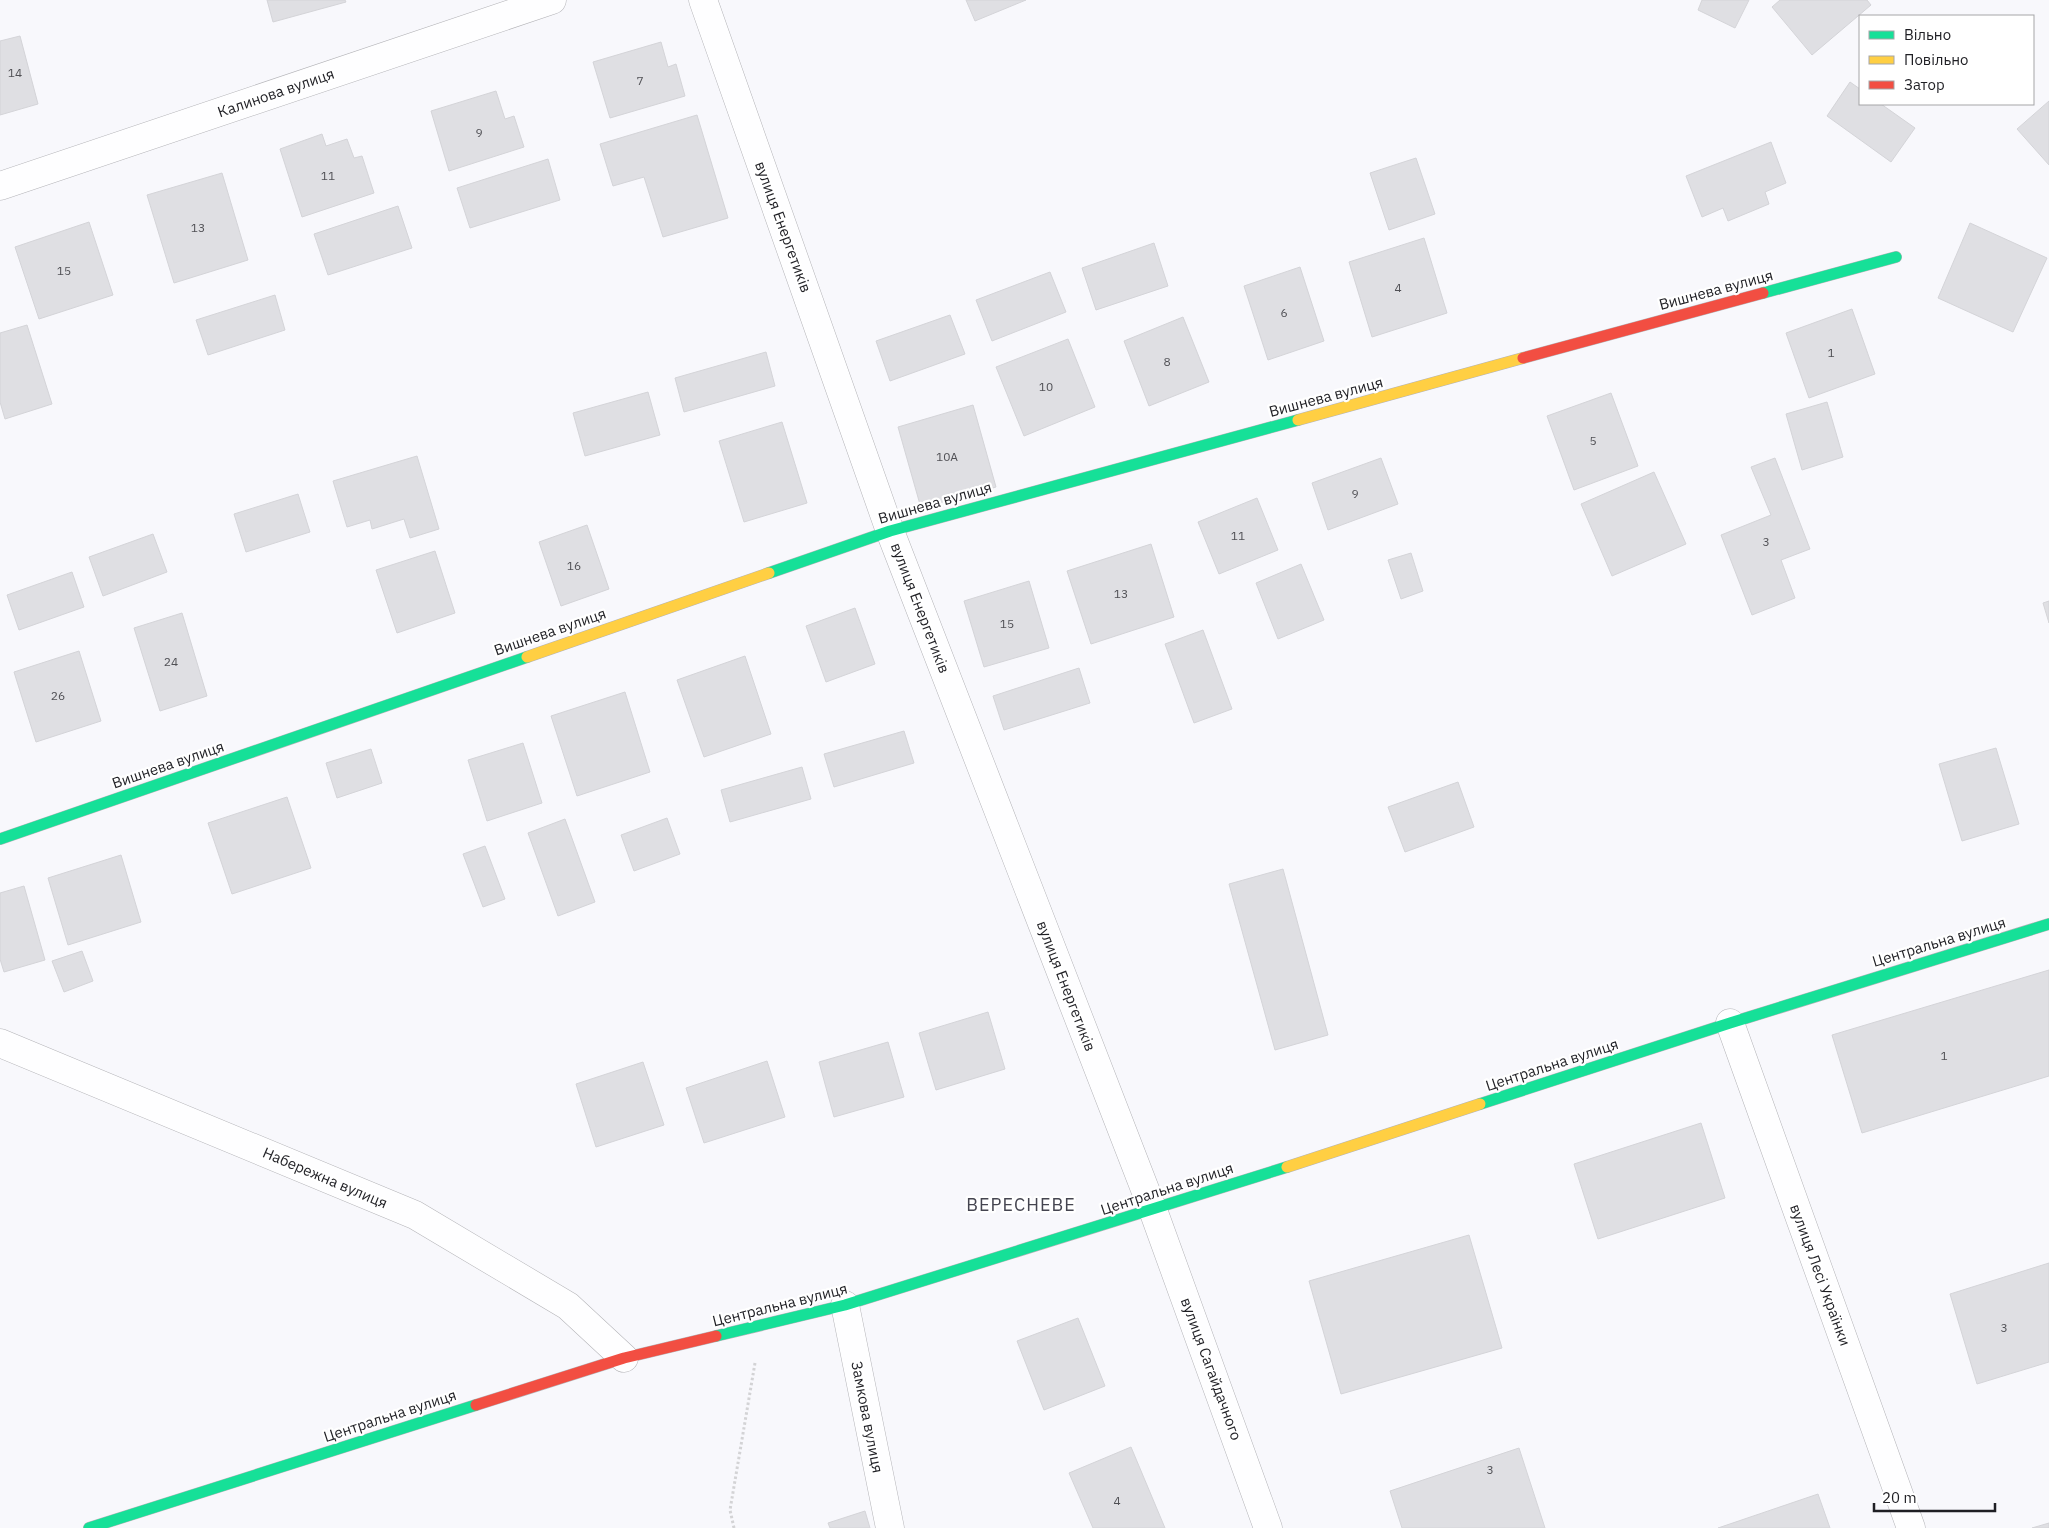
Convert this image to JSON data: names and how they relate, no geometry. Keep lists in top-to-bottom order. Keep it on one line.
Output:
{"streets":{"street":["Калинова вулиця","вулиця Енергетиків","Вишнева вулиця","Центральна вулиця","Набережна вулиця","вулиця Лесі Українки","вулиця Сагайдачного","Замкова вулиця"]},"crossings":[["вулиця Енергетиків","Вишнева вулиця"],["вулиця Енергетиків","Центральна вулиця"],["вулиця Енергетиків","вулиця Сагайдачного"],["Центральна вулиця","Набережна вулиця"],["Центральна вулиця","вулиця Лесі Українки"],["Центральна вулиця","вулиця Сагайдачного"],["Центральна вулиця","Замкова вулиця"]],"districts":["ВЕРЕСНЕВЕ"],"house_numbers":["14","7","9","11","13","15","4","6","1","8","10","5","10А","9","11","3","16","13","15","24","26","1","3","3","4"],"legend":["Вільно","Повільно","Затор"],"scale_bar":"20 m"}
